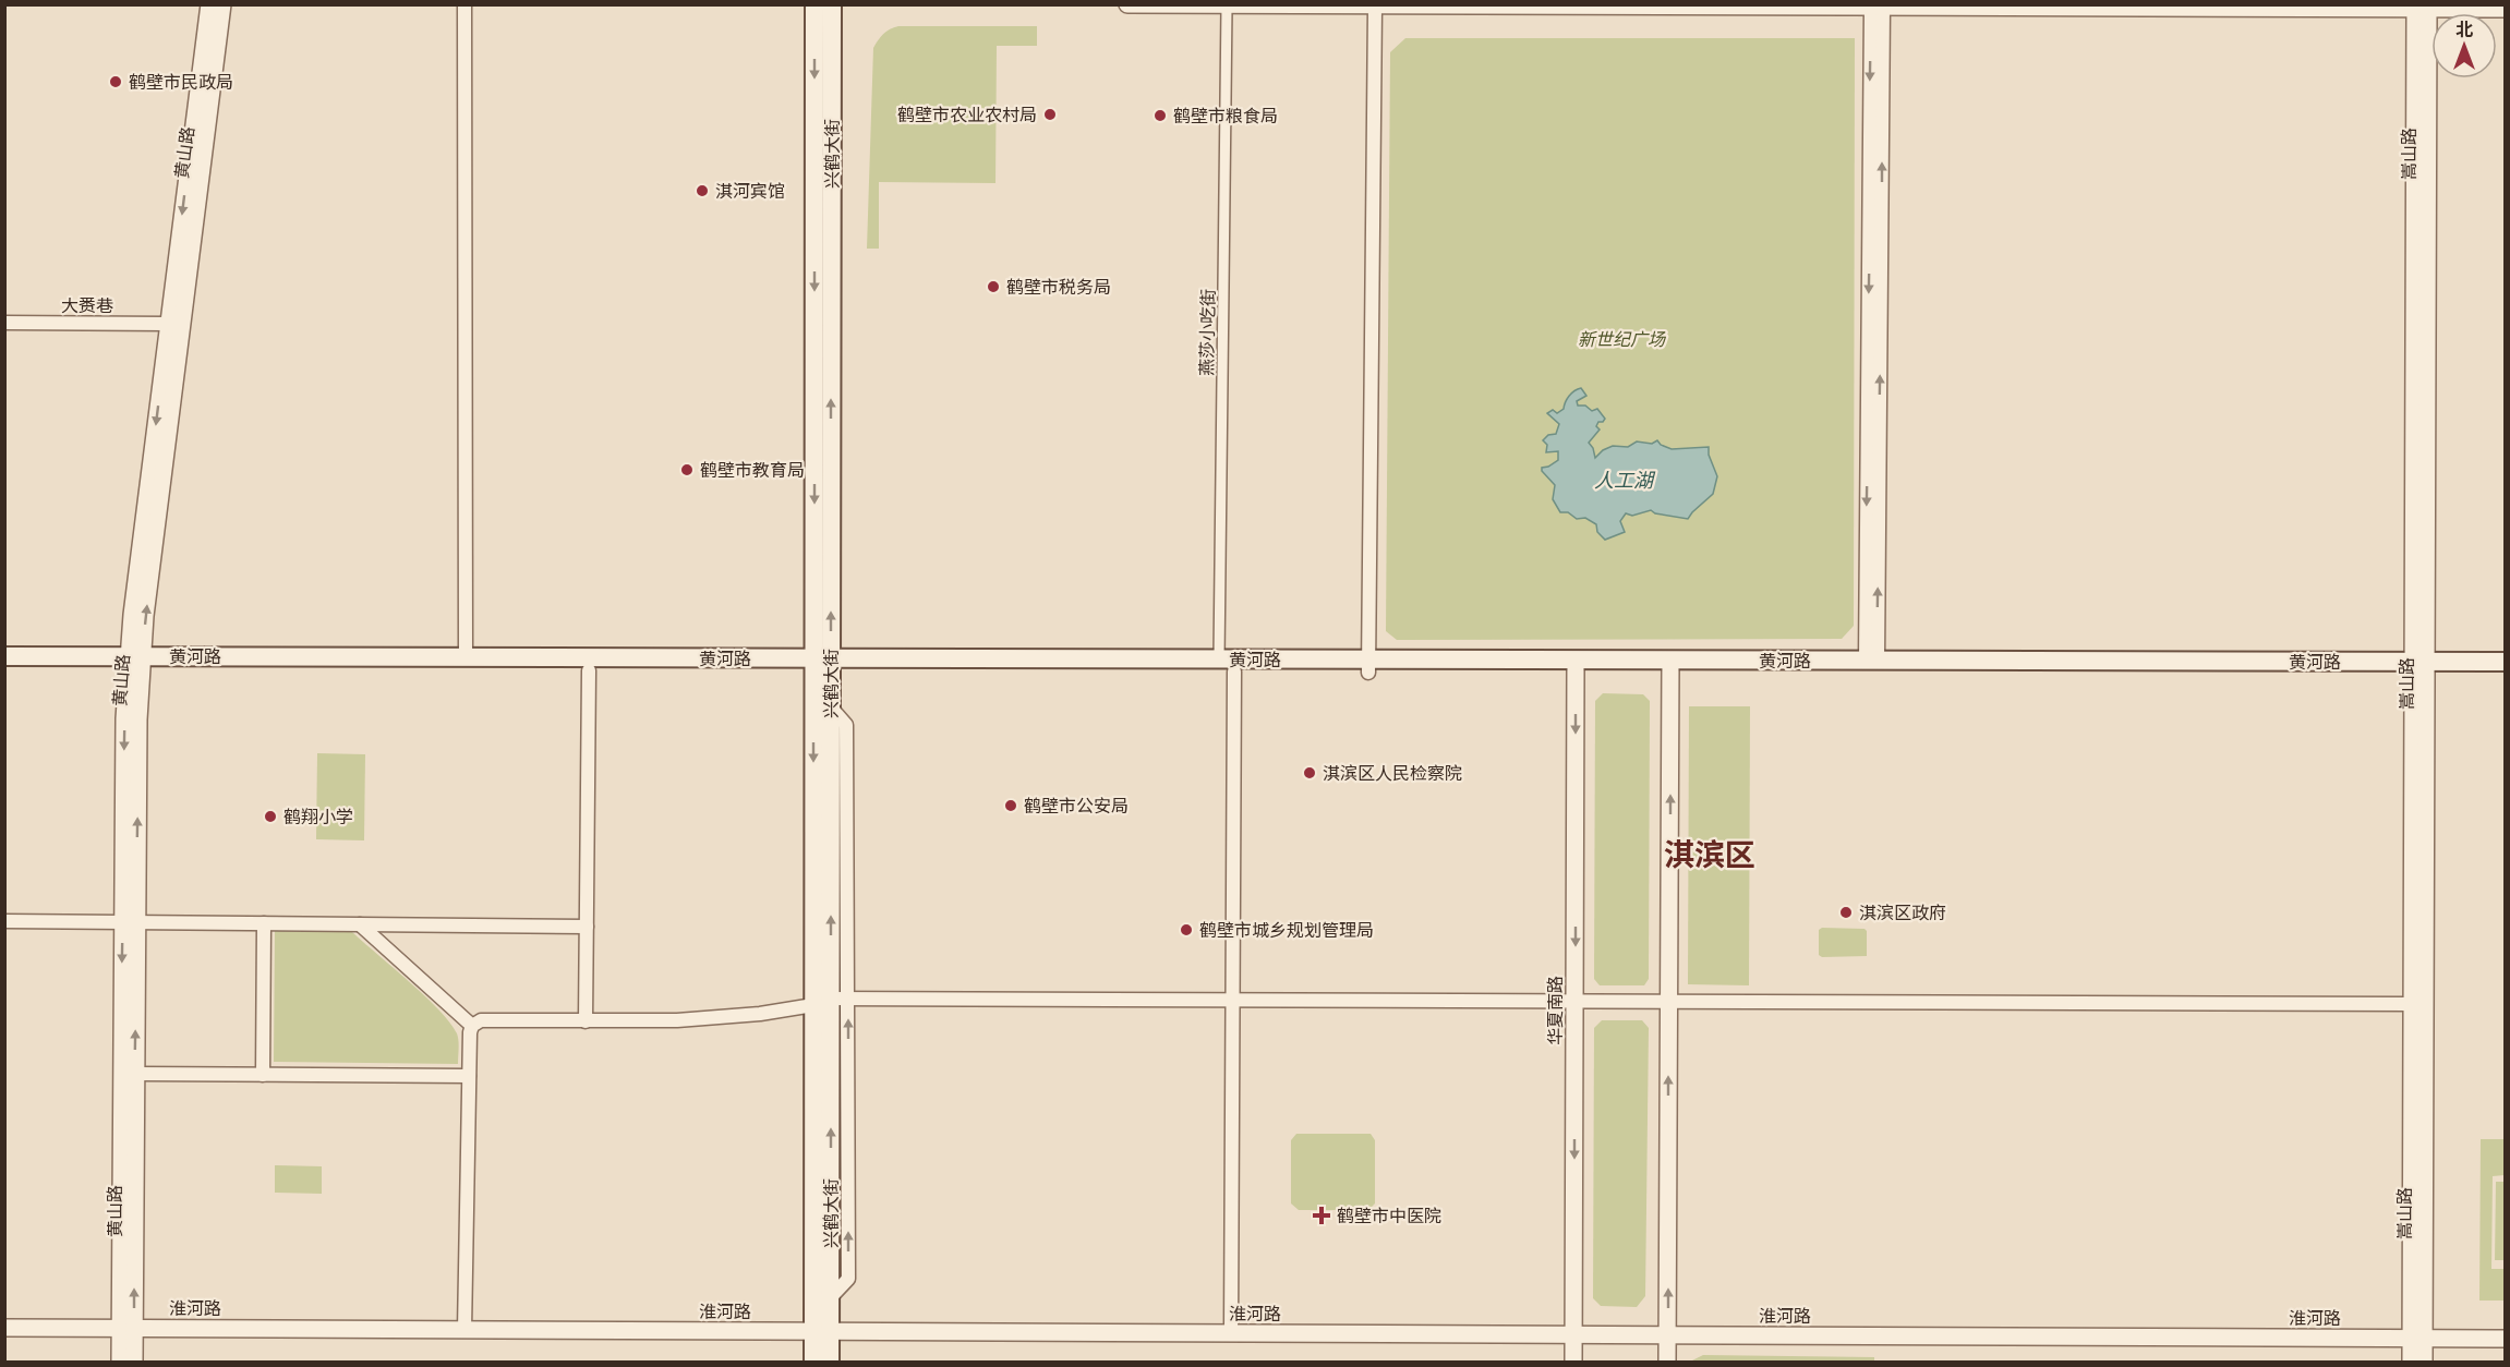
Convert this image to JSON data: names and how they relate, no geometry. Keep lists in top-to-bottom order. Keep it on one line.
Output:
{"streets":{"main road":["兴鹤大街","黄河路"],"street":["黄山路","嵩山路","大赉巷","燕莎小吃街","华夏南路","淮河路"]},"crossings":[["黄山路","大赉巷"],["黄山路","黄河路"],["黄山路","淮河路"],["兴鹤大街","黄河路"],["兴鹤大街","淮河路"],["嵩山路","黄河路"],["嵩山路","淮河路"],["燕莎小吃街","黄河路"],["黄河路","华夏南路"],["华夏南路","淮河路"]],"districts":["淇滨区"],"water":["人工湖"],"parks":["新世纪广场"],"places":{"other":["鹤壁市民政局","鹤壁市农业农村局","鹤壁市粮食局","淇河宾馆","鹤壁市税务局","鹤壁市教育局","淇滨区人民检察院","鹤壁市公安局","鹤翔小学","淇滨区政府","鹤壁市城乡规划管理局"],"health":["鹤壁市中医院"]},"north":"top"}
